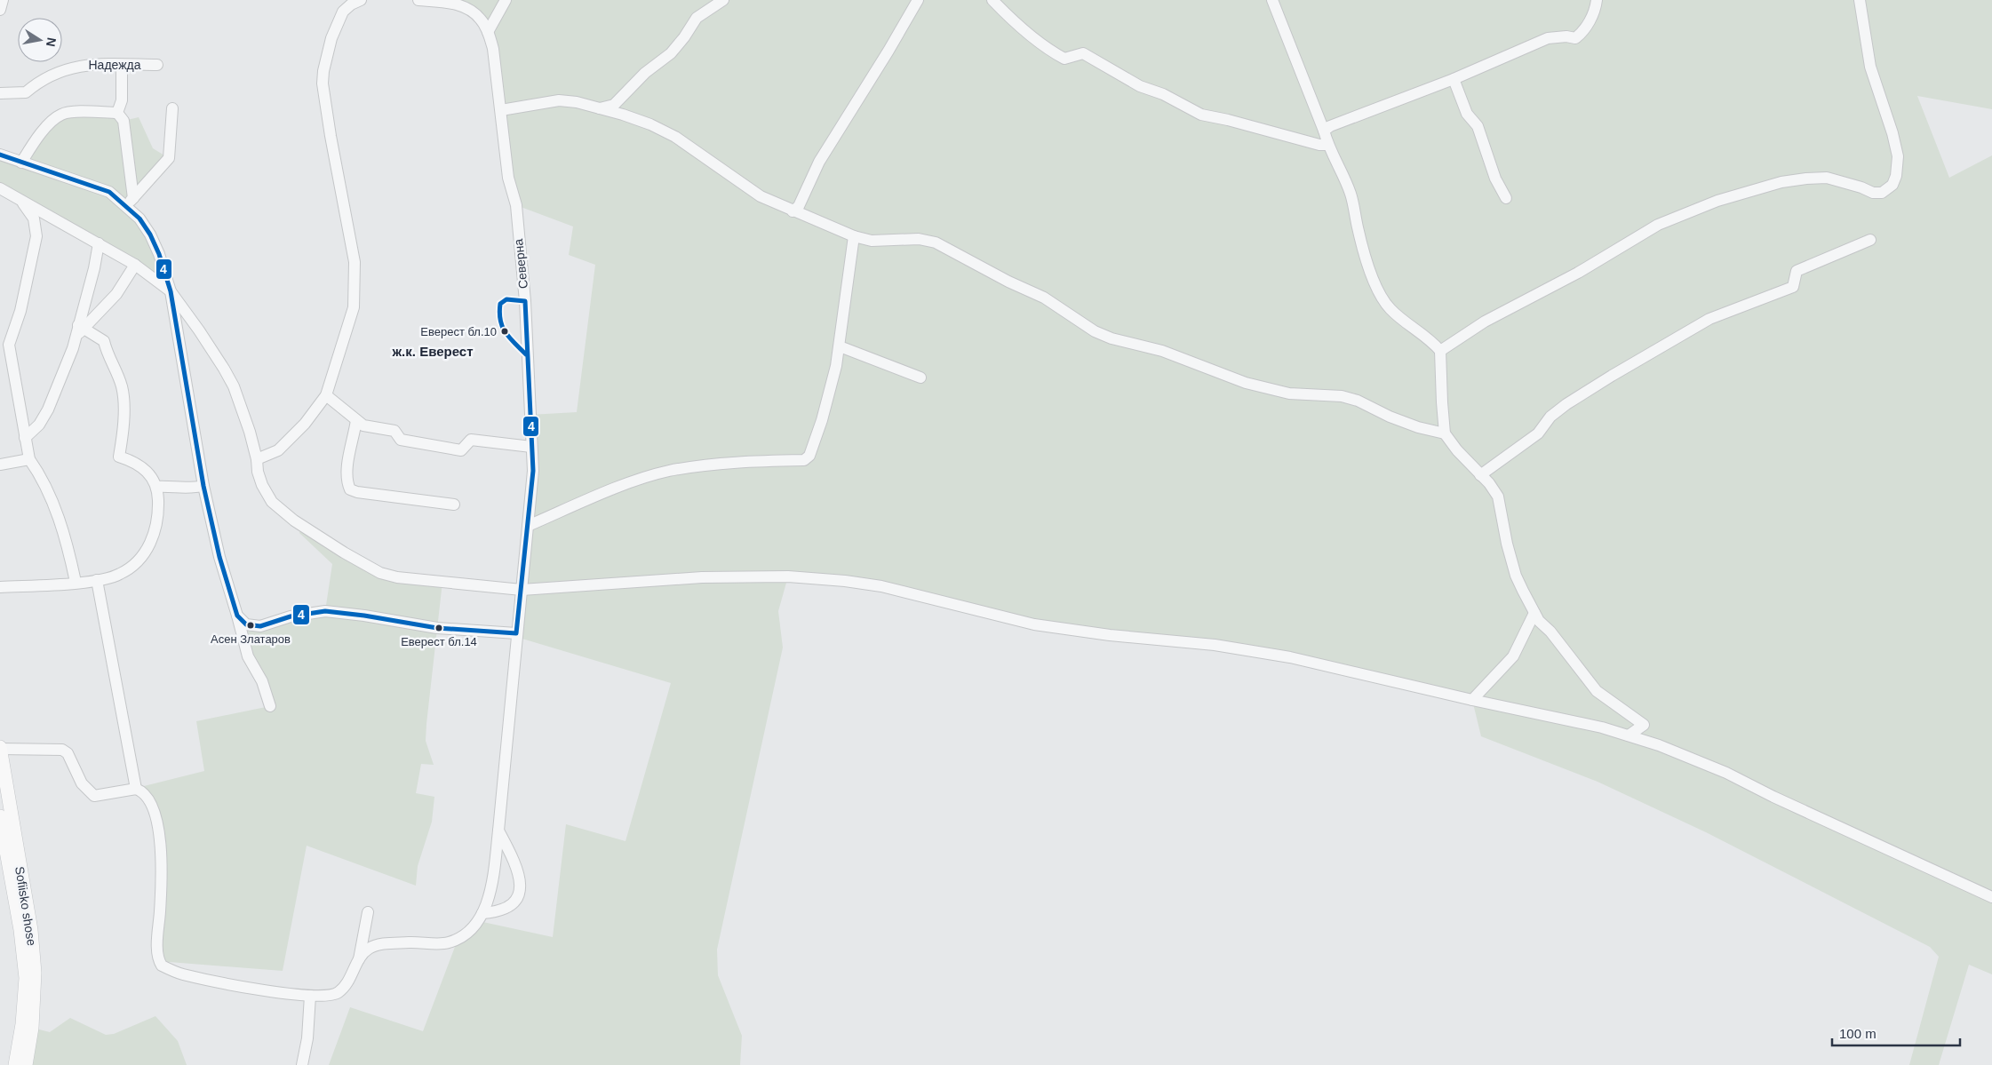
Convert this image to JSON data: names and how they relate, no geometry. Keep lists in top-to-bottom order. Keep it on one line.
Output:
{"streets":{"main road":["Sofiisko shose"],"street":["Надежда","Северна"]},"districts":["ж.к. Еверест"],"places":["Еверест бл.10","Асен Златаров","Еверест бл.14"],"lines":["transit line 4"],"scale_bar":"100 m","north":"right"}
